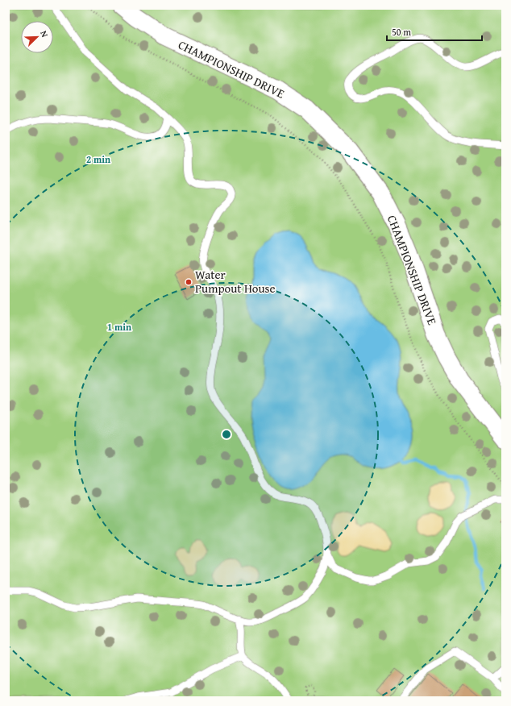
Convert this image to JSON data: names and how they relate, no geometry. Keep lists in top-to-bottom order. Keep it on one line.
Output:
{"streets":{"street":["CHAMPIONSHIP DRIVE"]},"places":["Water Pumpout House"],"scale_bar":"50 m","north":"top right","rings":["2 min","1 min"]}
